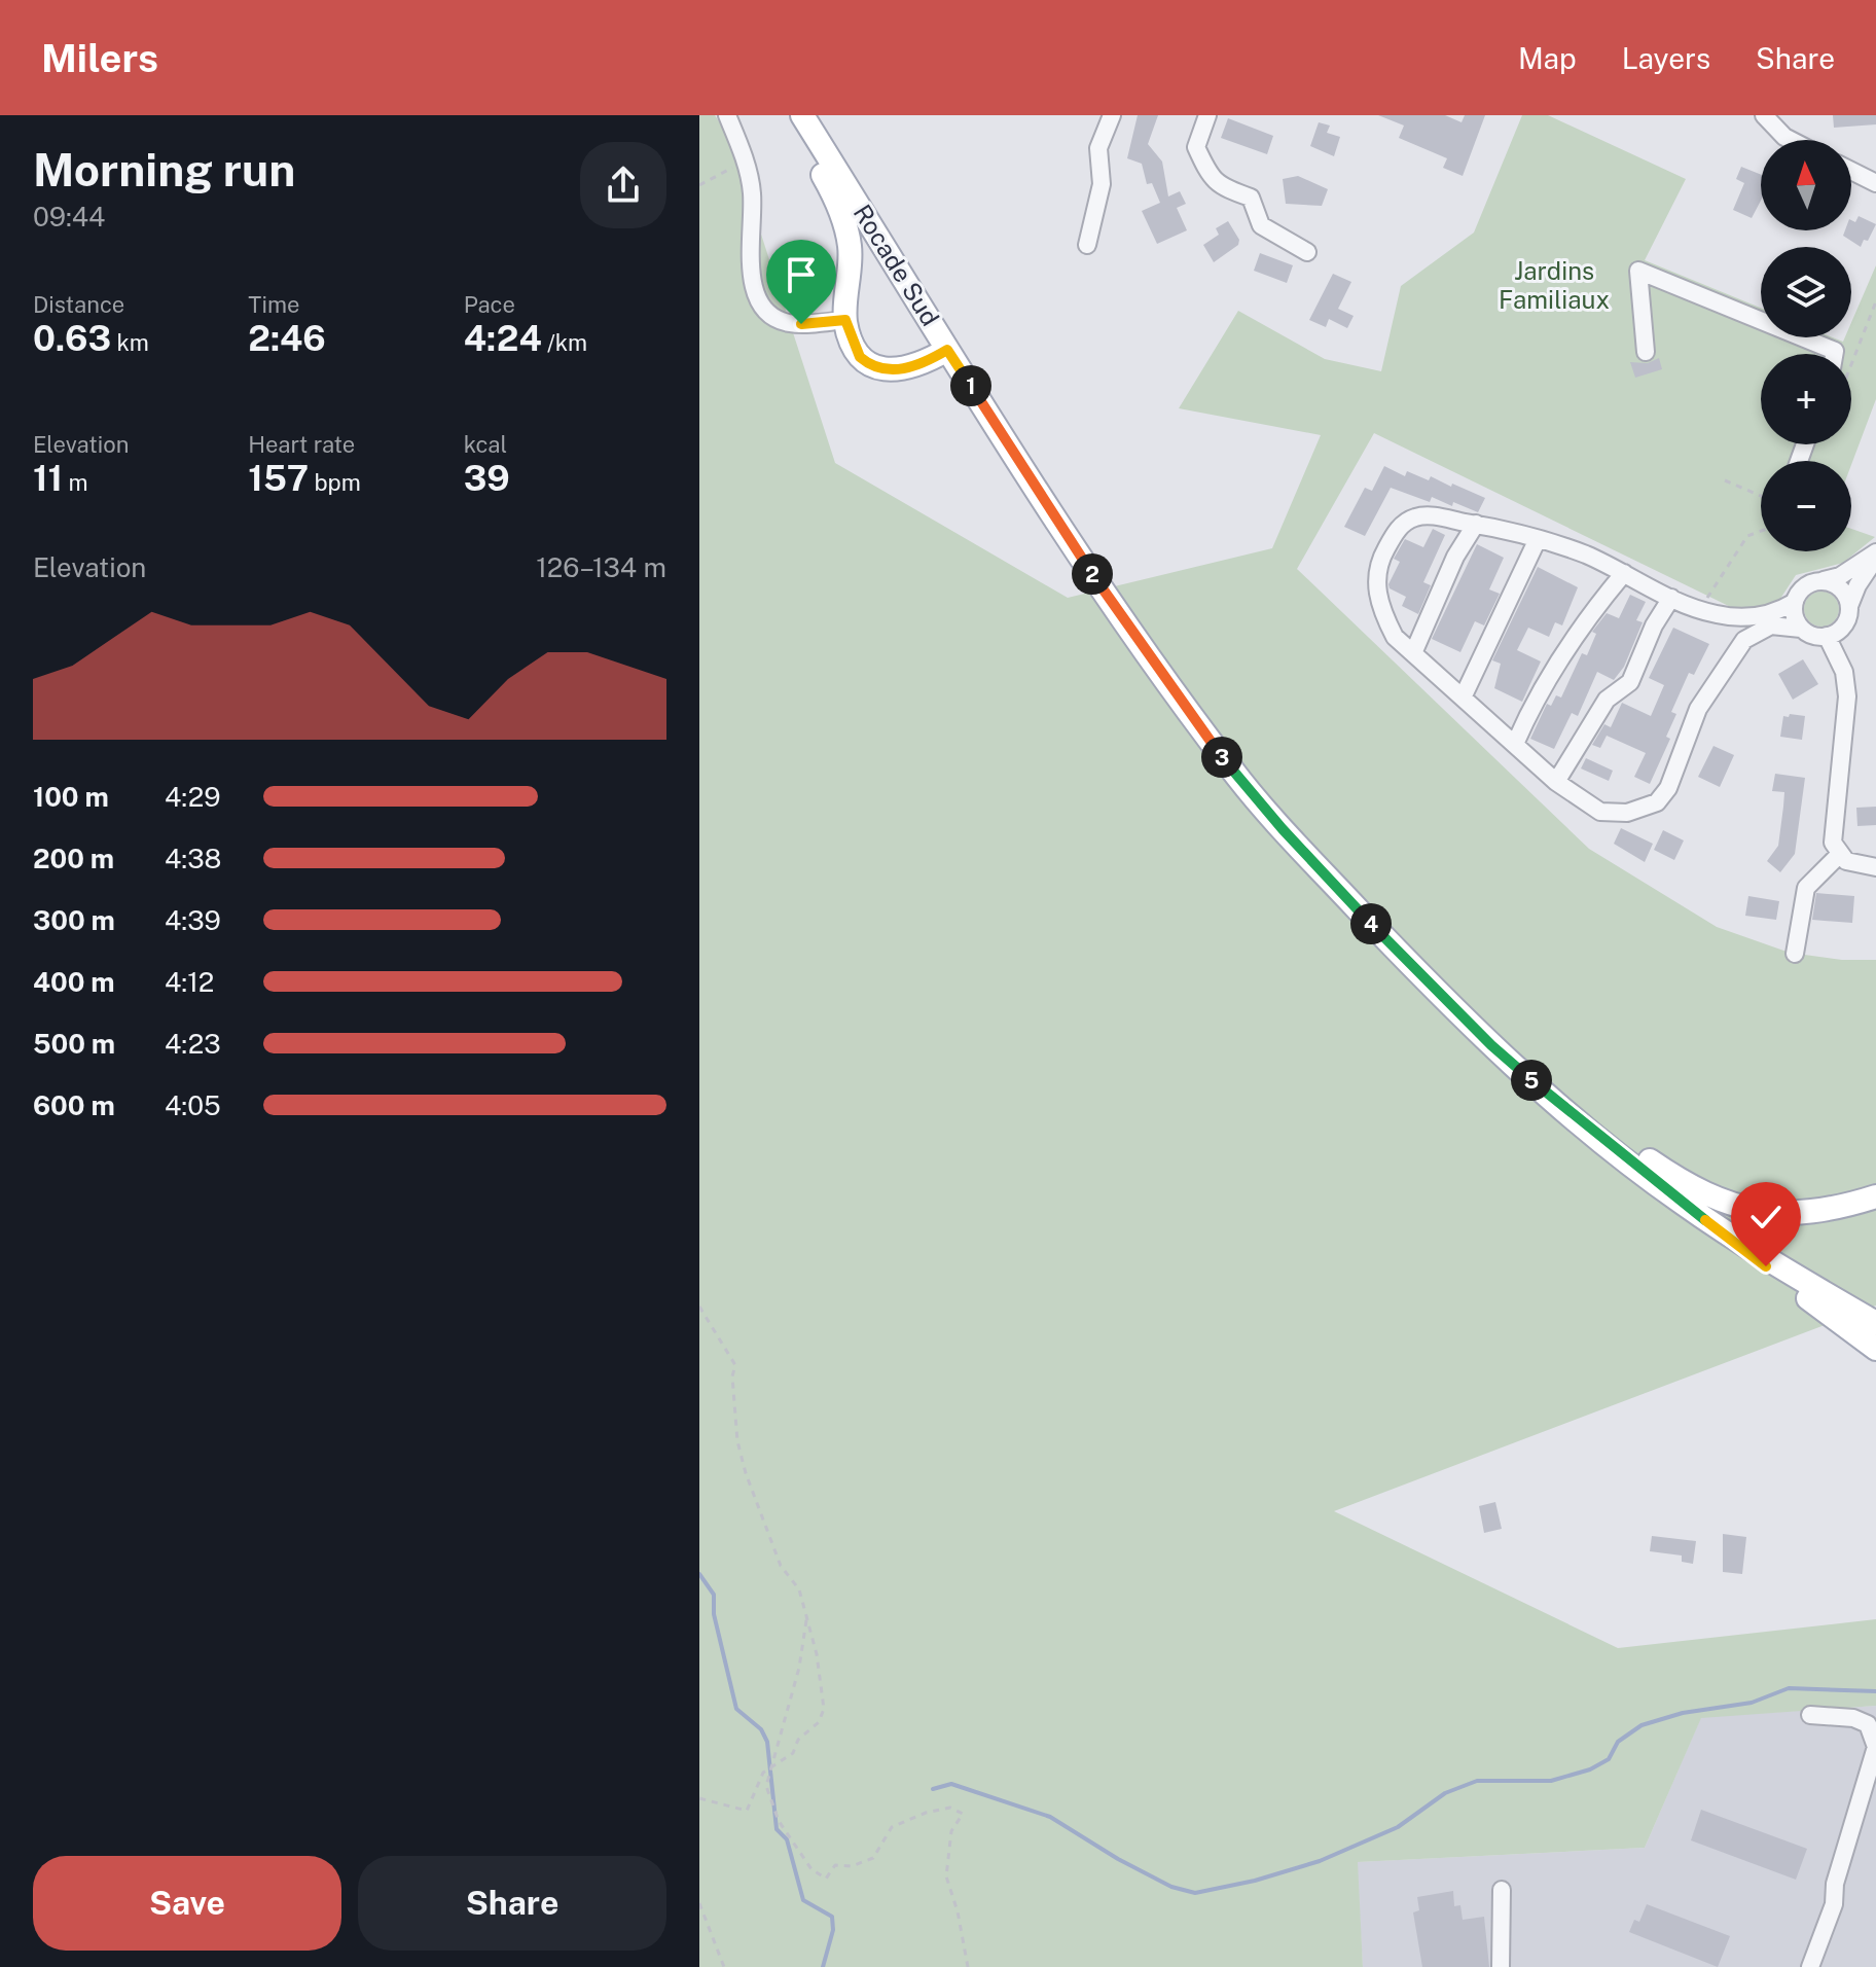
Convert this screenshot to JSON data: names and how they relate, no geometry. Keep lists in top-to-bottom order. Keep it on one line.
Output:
{"streets":{"main road":["Rocade Sud"]},"parks":["Jardins Familiaux"],"north":"top","page":{"header":"Milers","nav":["Map","Layers","Share"],"heading":["Morning run","09:44"],"map_buttons":["+","−"],"stats":[["Distance","0.63 km"],["Time","2:46"],["Pace","4:24 /km"],["Elevation","11 m"],["Heart rate","157 bpm"],["kcal","39"]],"pins":["1","2","3","4","5"],"chart":["Elevation","126–134 m"],"list":[{"name":"100 m","note":"4:29"},{"name":"200 m","note":"4:38"},{"name":"300 m","note":"4:39"},{"name":"400 m","note":"4:12"},{"name":"500 m","note":"4:23"},{"name":"600 m","note":"4:05"}],"buttons":["Save","Share"]}}
